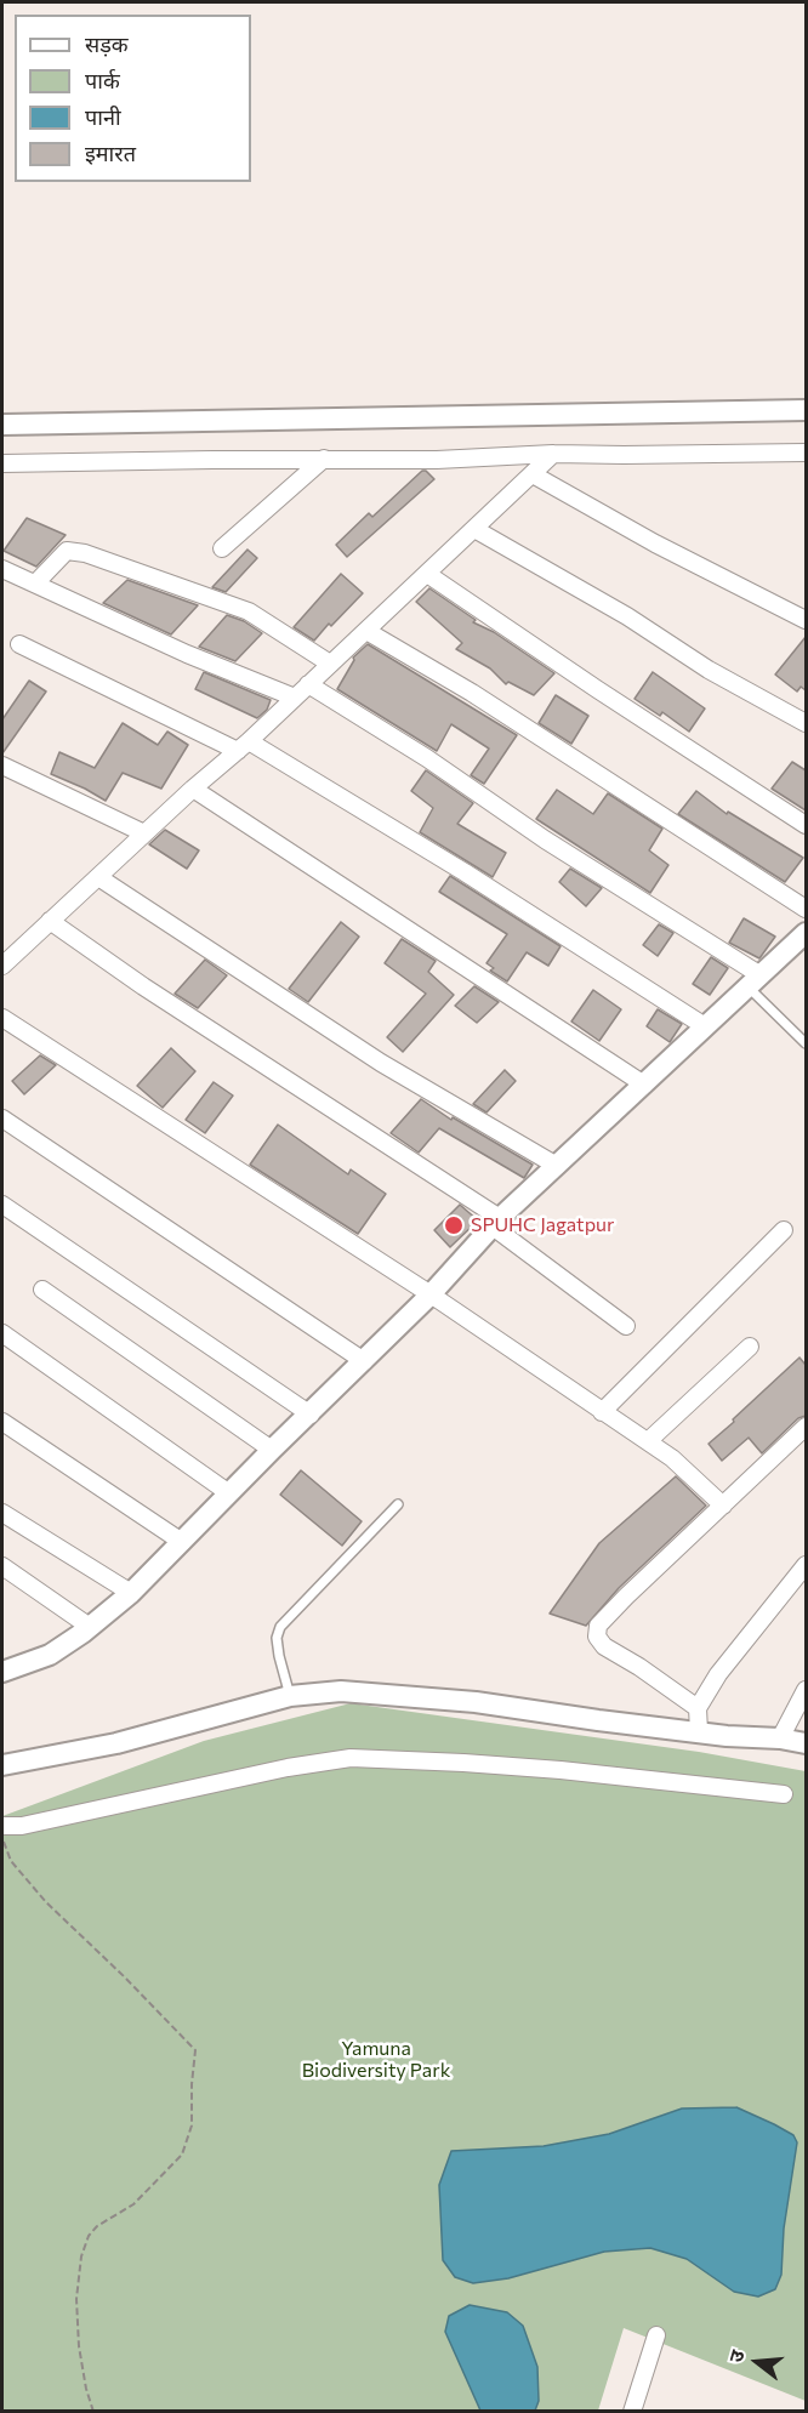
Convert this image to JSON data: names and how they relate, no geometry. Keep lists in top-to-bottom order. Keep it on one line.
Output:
{"parks":["Yamuna Biodiversity Park"],"places":["SPUHC Jagatpur"],"legend":["सड़क","पार्क","पानी","इमारत"],"north":"left"}
